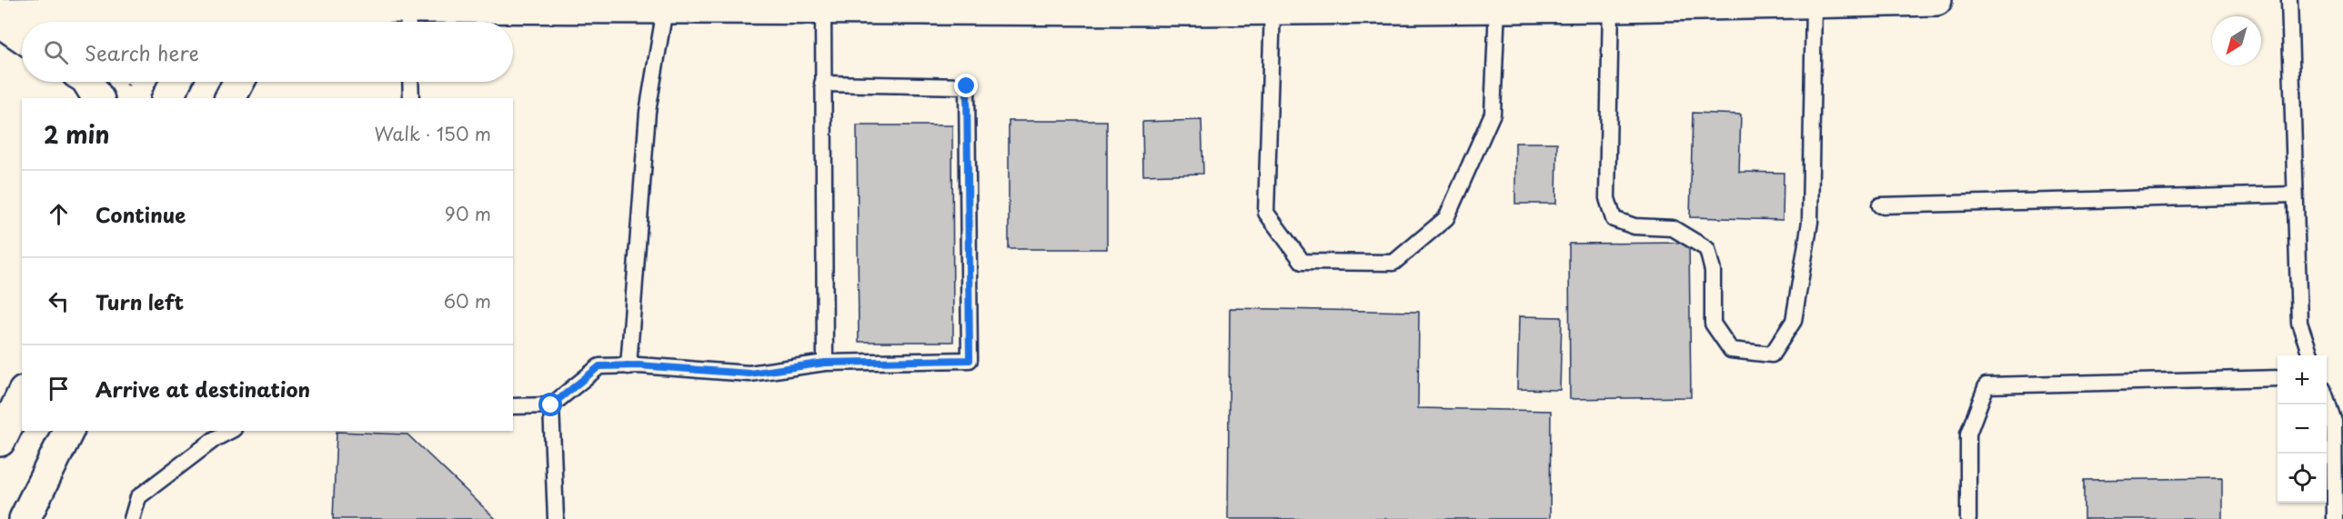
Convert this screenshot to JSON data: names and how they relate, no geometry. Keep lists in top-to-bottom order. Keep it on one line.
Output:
{"north":"bottom left","page":{"search":"Search here","heading":["2 min","Walk · 150 m"],"list":[["Continue","90 m"],["Turn left","60 m"],"Arrive at destination"],"map_buttons":["+","−"]}}
